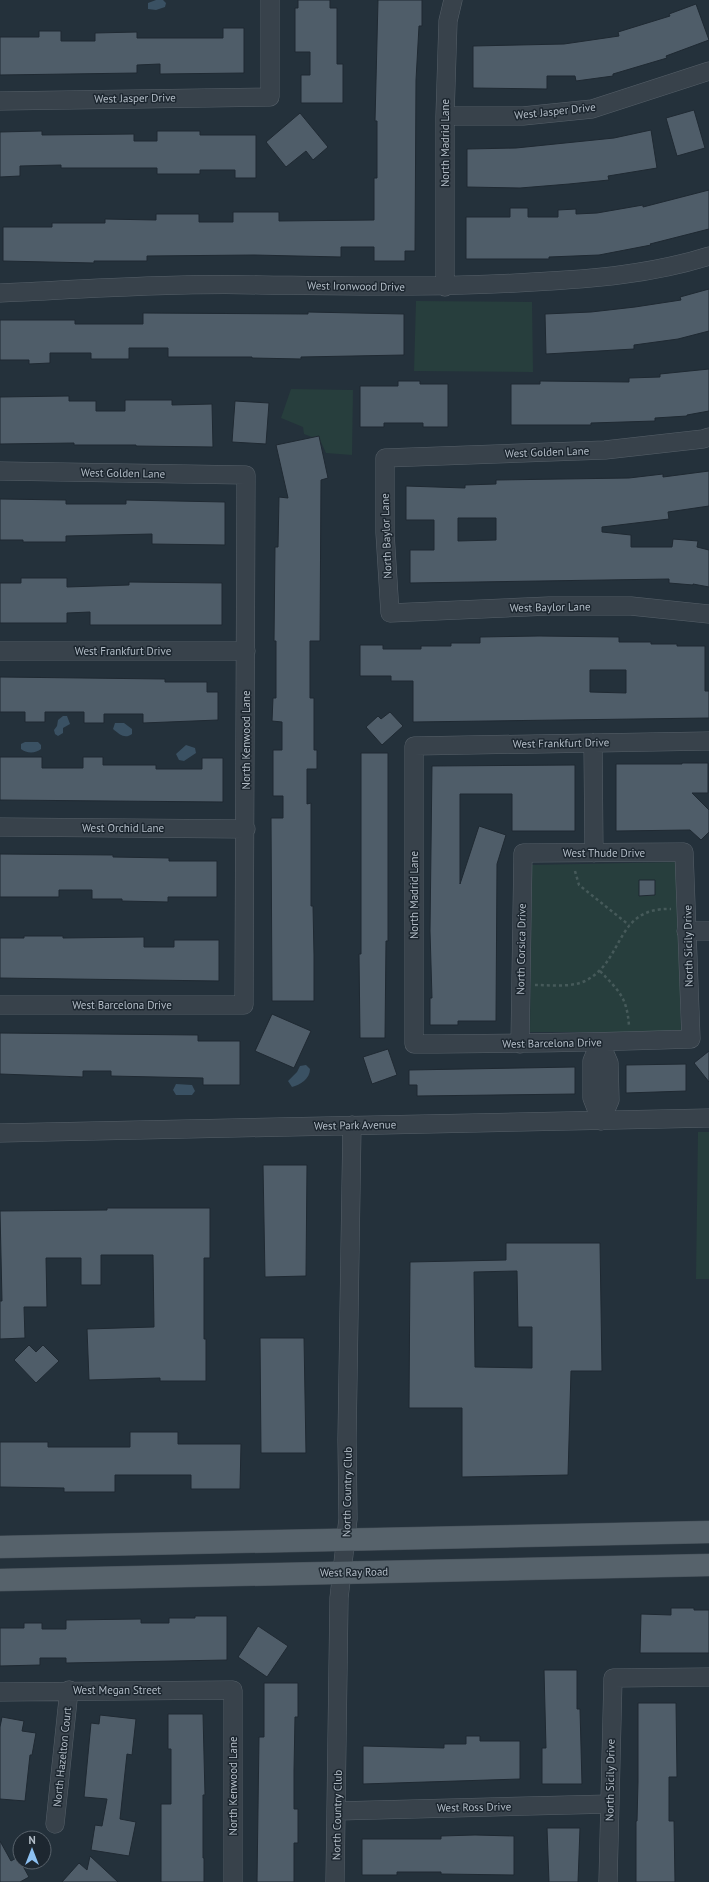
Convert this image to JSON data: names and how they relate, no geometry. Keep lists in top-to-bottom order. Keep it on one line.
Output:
{"streets":{"main road":["West Ray Road"],"street":["West Jasper Drive","North Madrid Lane","West Ironwood Drive","West Golden Lane","North Baylor Lane","West Baylor Lane","West Frankfurt Drive","North Kenwood Lane","West Orchid Lane","West Thude Drive","North Sicily Drive","North Corsica Drive","West Barcelona Drive","West Park Avenue","North Country Club","West Megan Street","North Hazelton Court","West Ross Drive"]},"crossings":[["West Jasper Drive","North Madrid Lane"],["North Madrid Lane","West Ironwood Drive"],["North Madrid Lane","West Frankfurt Drive"],["North Madrid Lane","West Barcelona Drive"],["West Golden Lane","North Baylor Lane"],["West Golden Lane","North Kenwood Lane"],["North Baylor Lane","West Baylor Lane"],["West Frankfurt Drive","North Kenwood Lane"],["North Kenwood Lane","West Orchid Lane"],["North Kenwood Lane","West Barcelona Drive"],["North Kenwood Lane","West Megan Street"],["West Thude Drive","North Sicily Drive"],["West Thude Drive","North Corsica Drive"],["North Sicily Drive","West Barcelona Drive"],["North Sicily Drive","West Ross Drive"],["North Corsica Drive","West Barcelona Drive"],["West Park Avenue","North Country Club"],["North Country Club","West Ray Road"],["North Country Club","West Ross Drive"],["West Megan Street","North Hazelton Court"]],"north":"top"}
